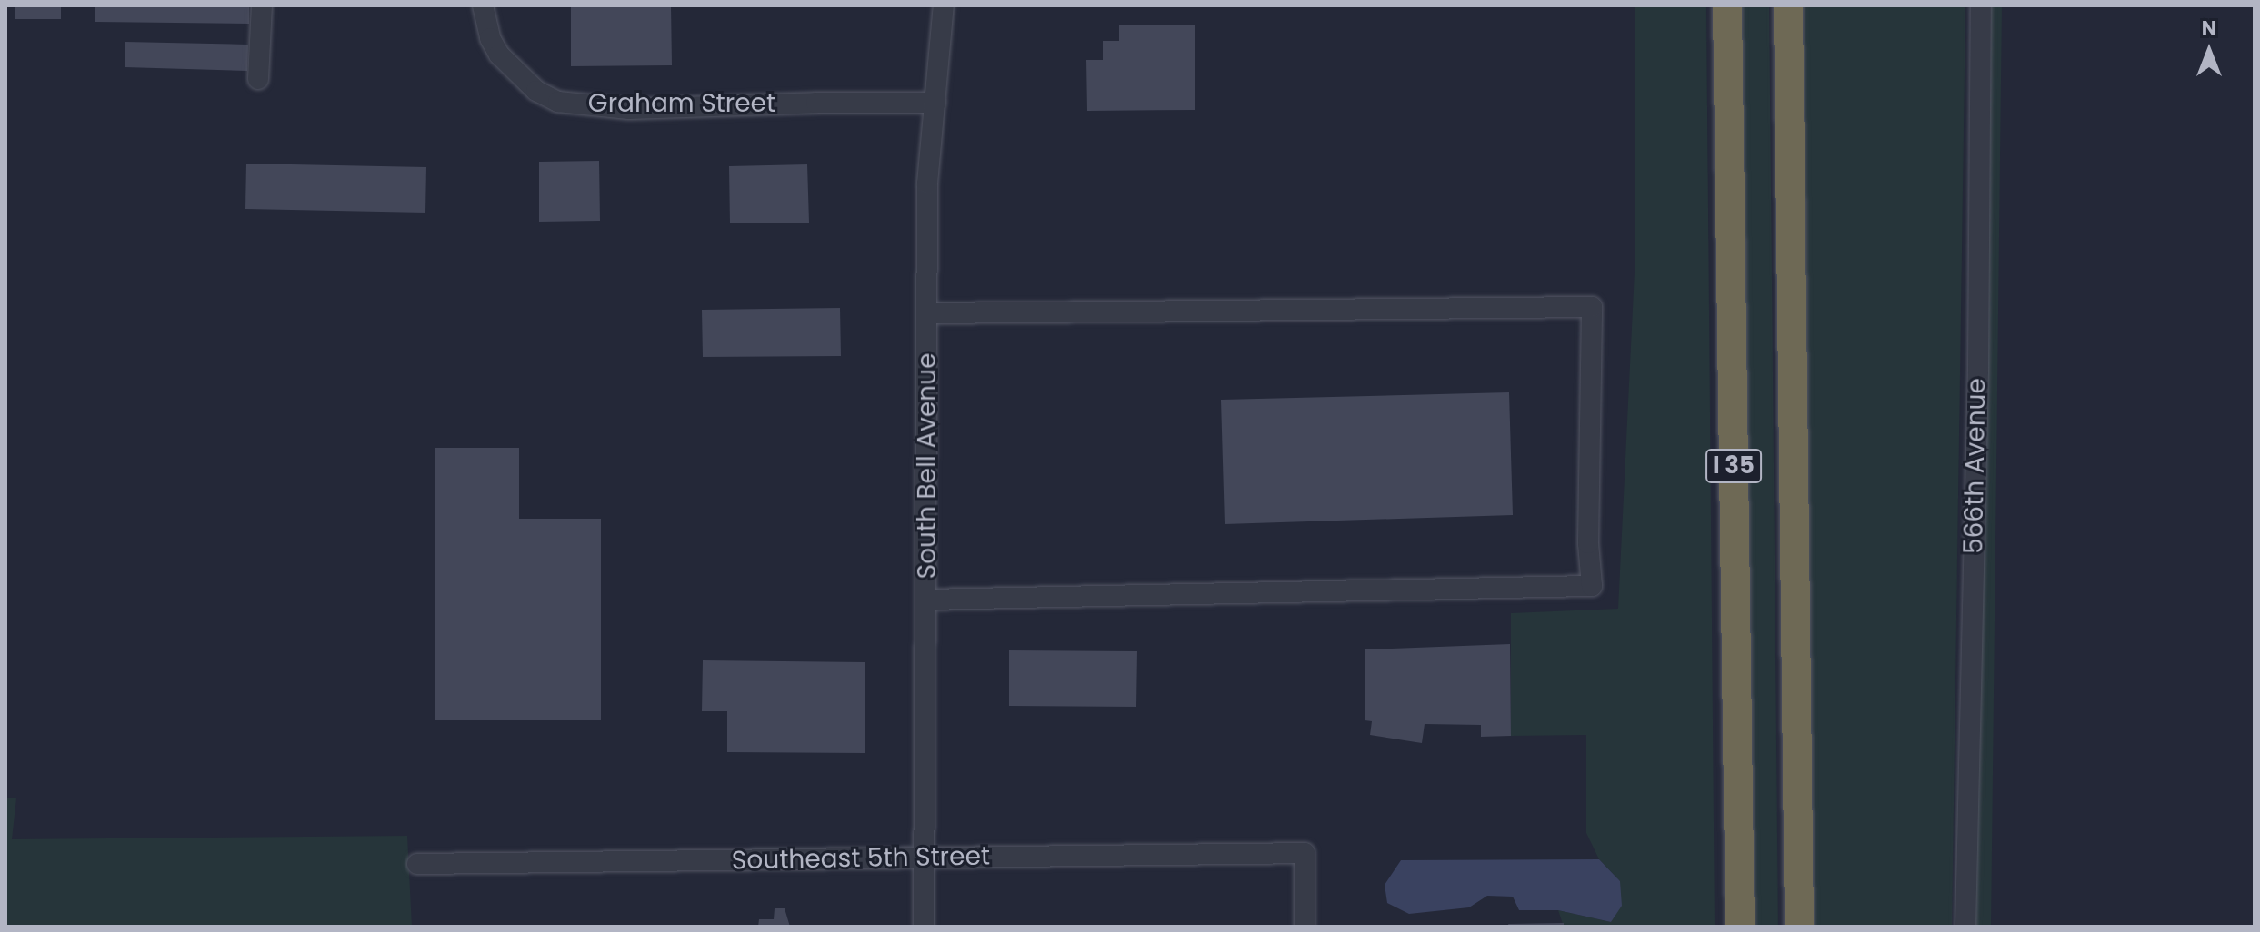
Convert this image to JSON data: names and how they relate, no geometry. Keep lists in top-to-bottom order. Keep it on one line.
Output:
{"streets":{"highway":["I 35"],"street":["Graham Street","South Bell Avenue","566th Avenue","Southeast 5th Street"]},"crossings":[["Graham Street","South Bell Avenue"],["South Bell Avenue","Southeast 5th Street"]],"north":"top"}
